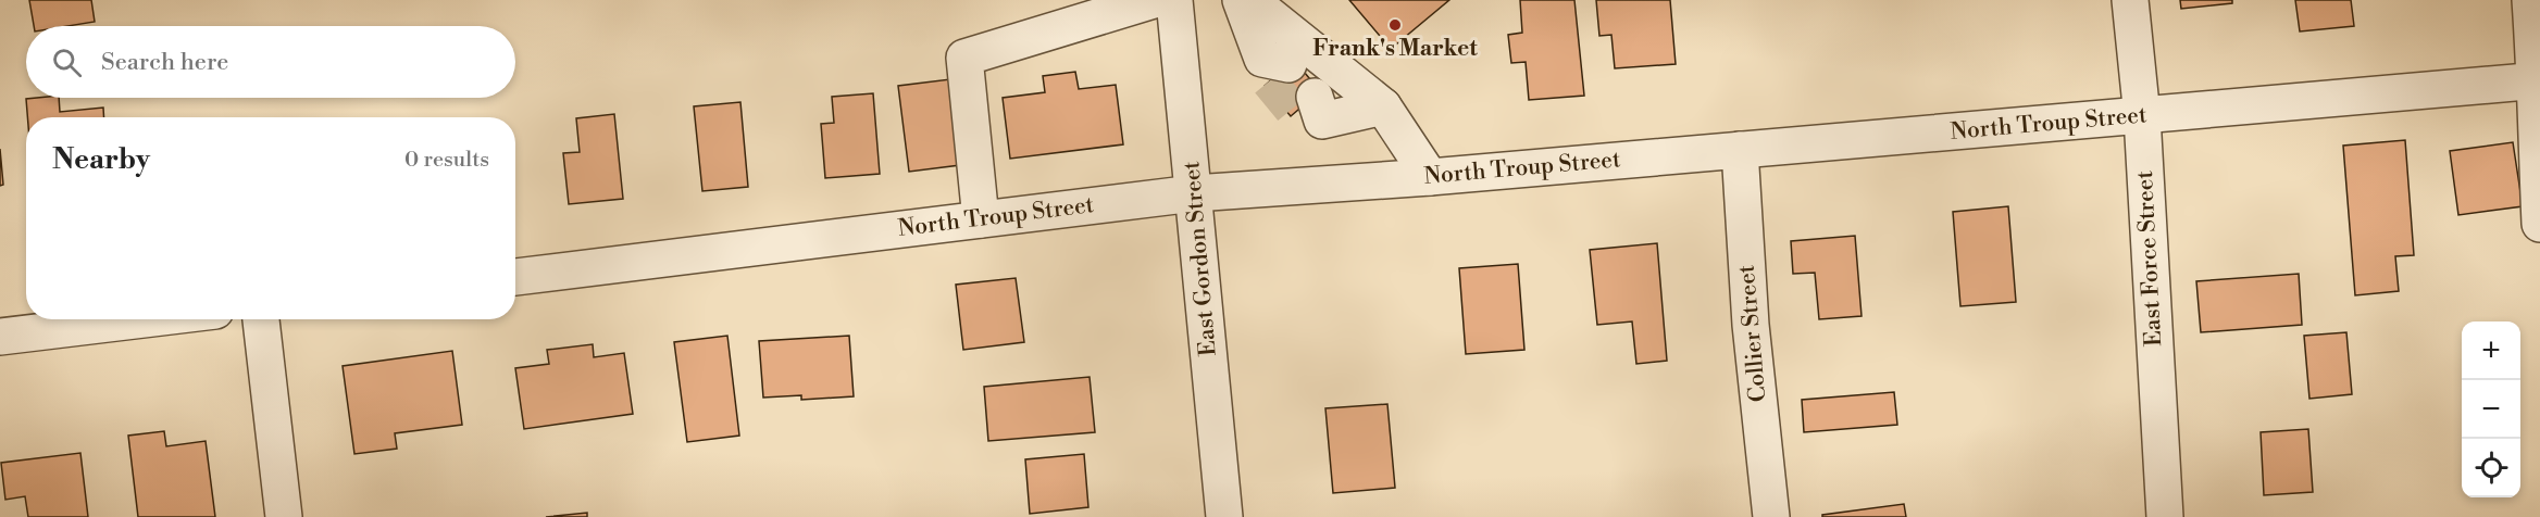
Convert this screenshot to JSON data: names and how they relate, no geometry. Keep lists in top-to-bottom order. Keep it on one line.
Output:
{"streets":{"street":["North Troup Street","East Gordon Street","East Force Street","Collier Street"]},"crossings":[["North Troup Street","East Gordon Street"],["North Troup Street","East Force Street"],["North Troup Street","Collier Street"]],"places":["Frank's Market"],"page":{"search":"Search here","heading":["Nearby","0 results"],"map_buttons":["+","−"]}}
